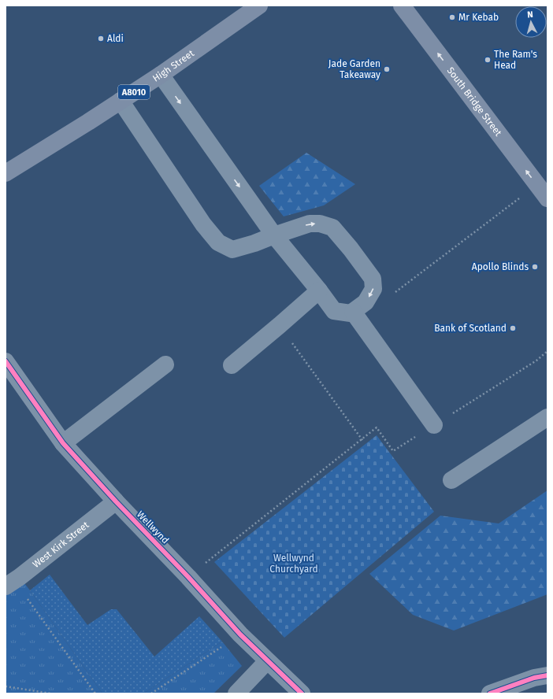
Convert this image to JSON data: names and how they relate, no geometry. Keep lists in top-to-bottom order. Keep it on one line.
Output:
{"streets":{"main road":["High Street","A8010","South Bridge Street"],"street":["Wellwynd","West Kirk Street"]},"crossings":[["Wellwynd","West Kirk Street"]],"one_way":["South Bridge Street"],"parks":["Wellwynd Churchyard"],"places":["Mr Kebab","Aldi","The Ram's Head","Jade Garden Takeaway","Apollo Blinds","Bank of Scotland"],"north":"top"}
